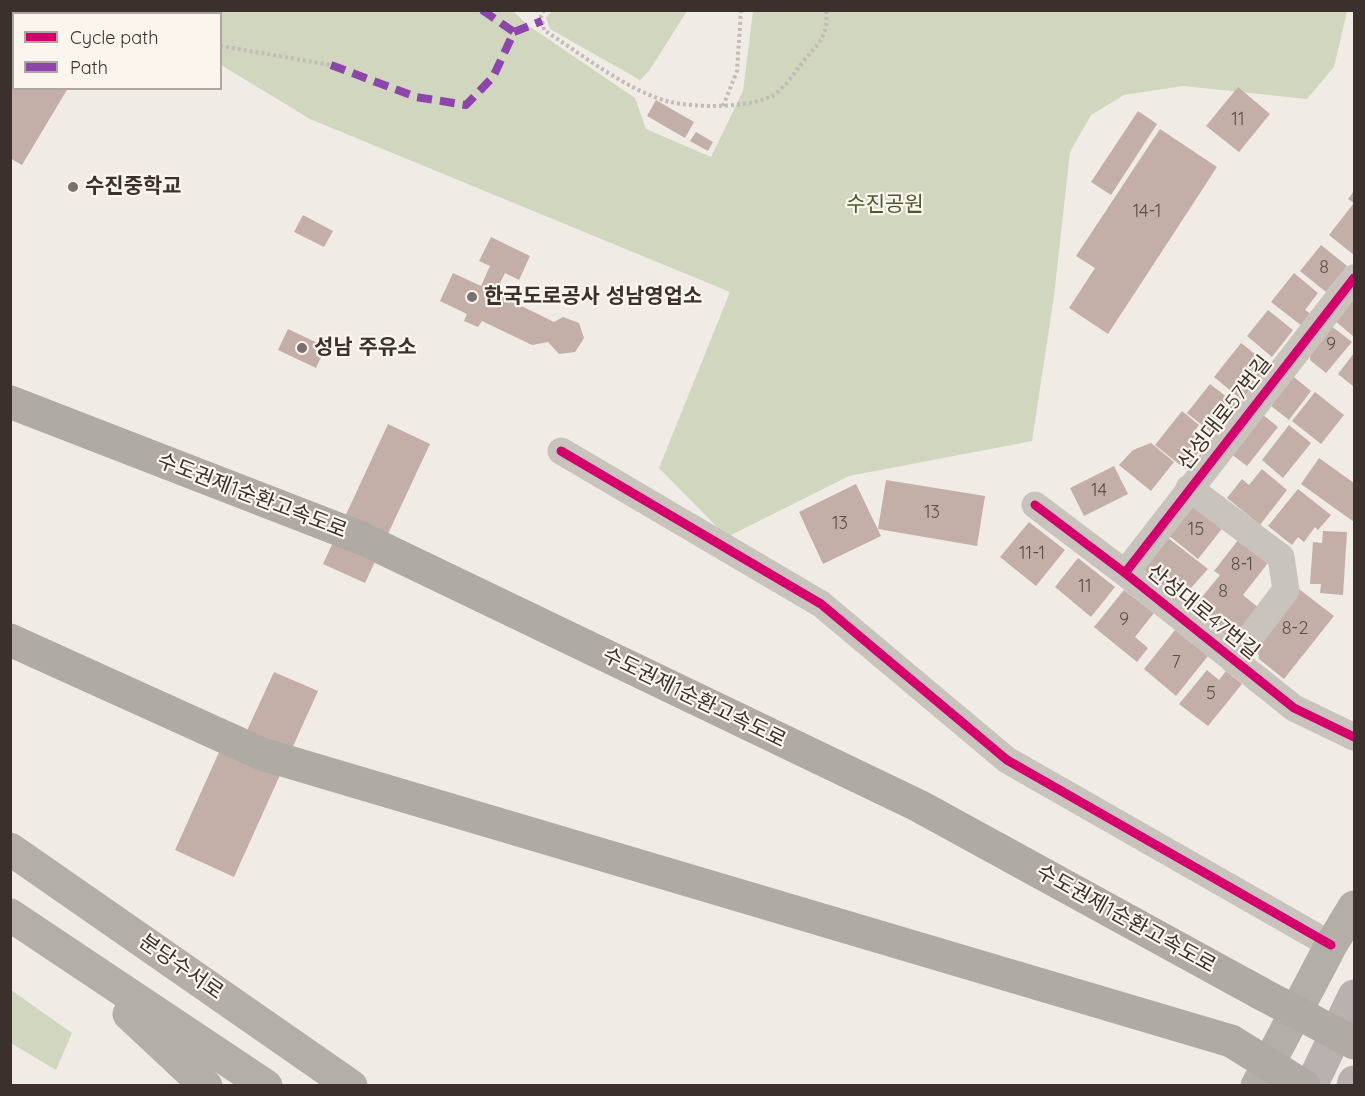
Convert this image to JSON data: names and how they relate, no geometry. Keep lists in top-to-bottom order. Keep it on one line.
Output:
{"streets":{"highway":["수도권제1순환고속도로","분당수서로"],"street":["산성대로57번길","산성대로47번길"]},"crossings":[["산성대로57번길","산성대로47번길"]],"parks":["수진공원"],"places":["수진중학교","한국도로공사 성남영업소","성남 주유소"],"house_numbers":["11","14-1","8","9","14","13","13","15","11-1","8-1","11","8","9","8-2","7","5"],"legend":["Cycle path","Path"]}
